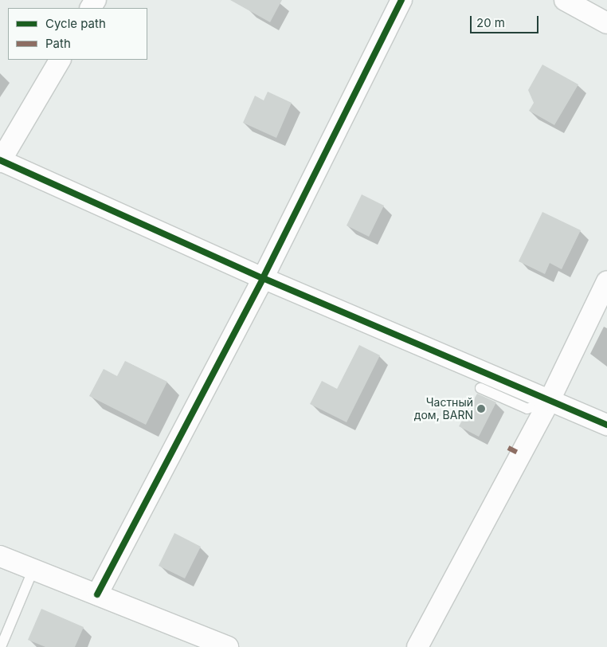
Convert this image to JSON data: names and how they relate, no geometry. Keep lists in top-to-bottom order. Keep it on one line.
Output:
{"places":["Частный дом, BARN"],"legend":["Cycle path","Path"],"scale_bar":"20 m"}
